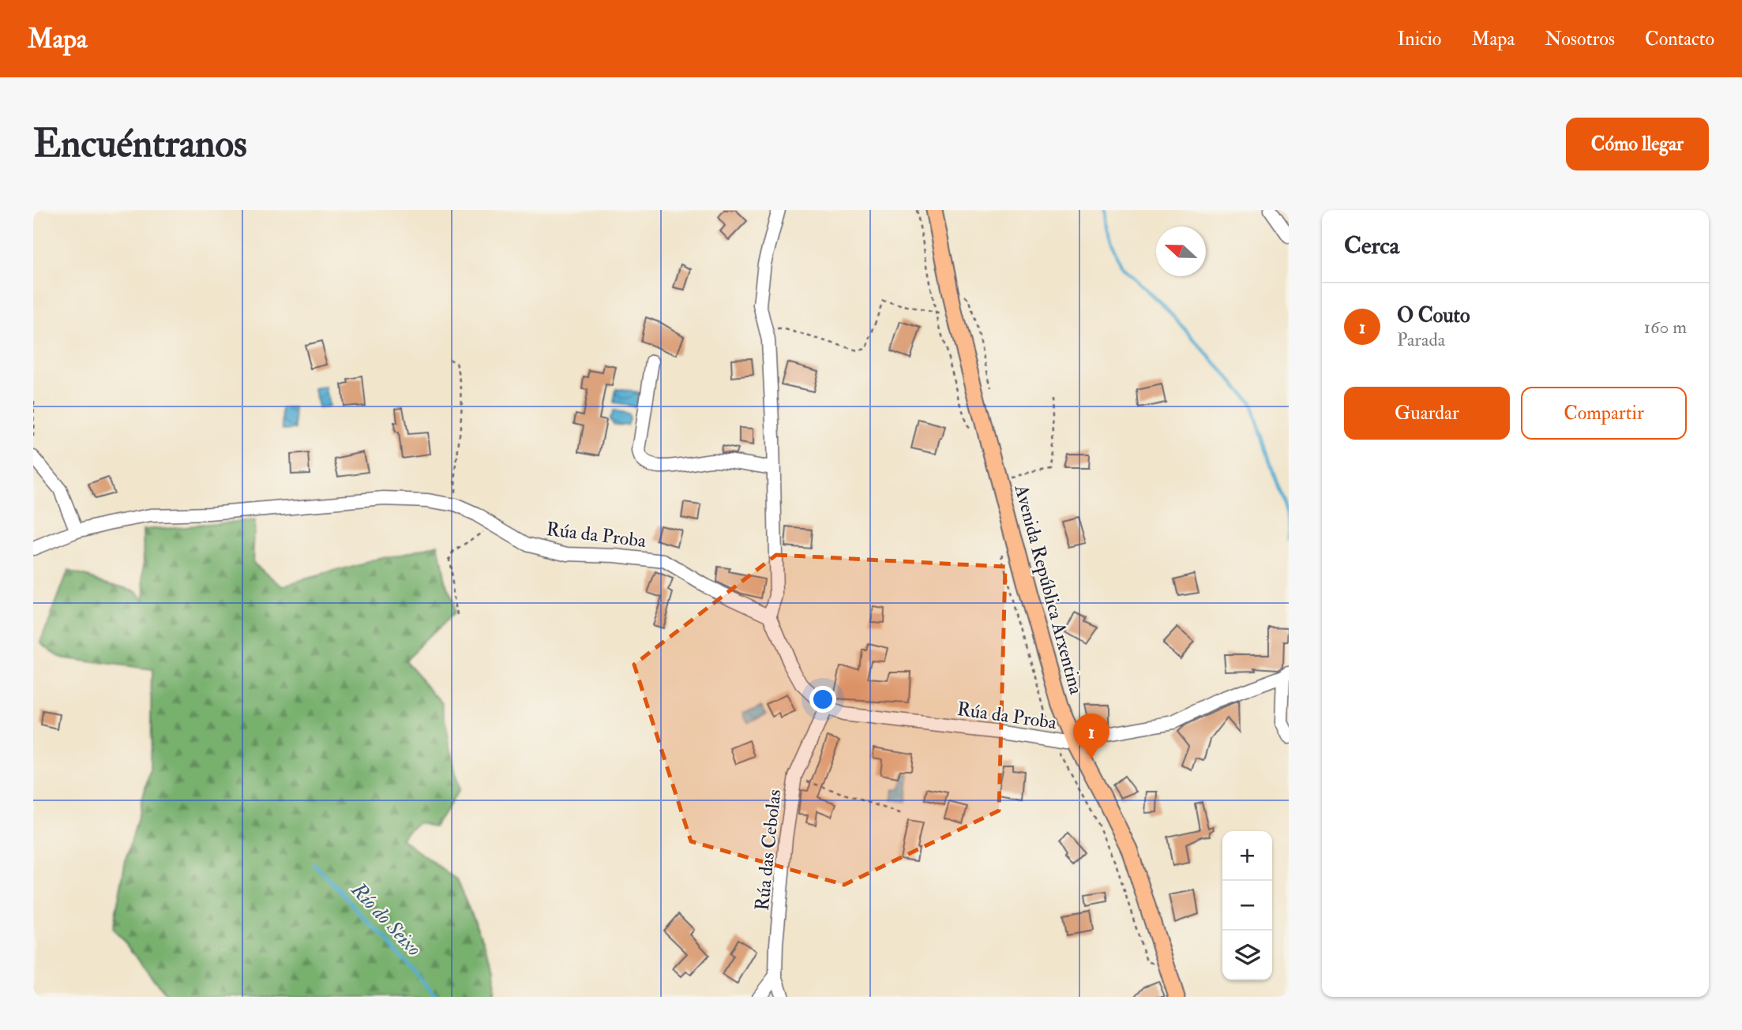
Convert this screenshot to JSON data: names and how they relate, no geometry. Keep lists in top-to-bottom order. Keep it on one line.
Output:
{"streets":{"main road":["Avenida República Arxentina"],"street":["Rúa da Proba","Rúa das Cebolas"]},"crossings":[["Rúa da Proba","Avenida República Arxentina"],["Rúa da Proba","Rúa das Cebolas"]],"water":["Río do Seixo"],"north":"left","page":{"header":"Mapa","nav":["Inicio","Mapa","Nosotros","Contacto"],"buttons":["Cómo llegar",["Guardar","Compartir"]],"title":"Encuéntranos","heading":"Cerca","list":[{"mark":"1","name":"O Couto","note":"Parada","value":"160 m"}],"pins":"1","map_buttons":["+","−"]}}
